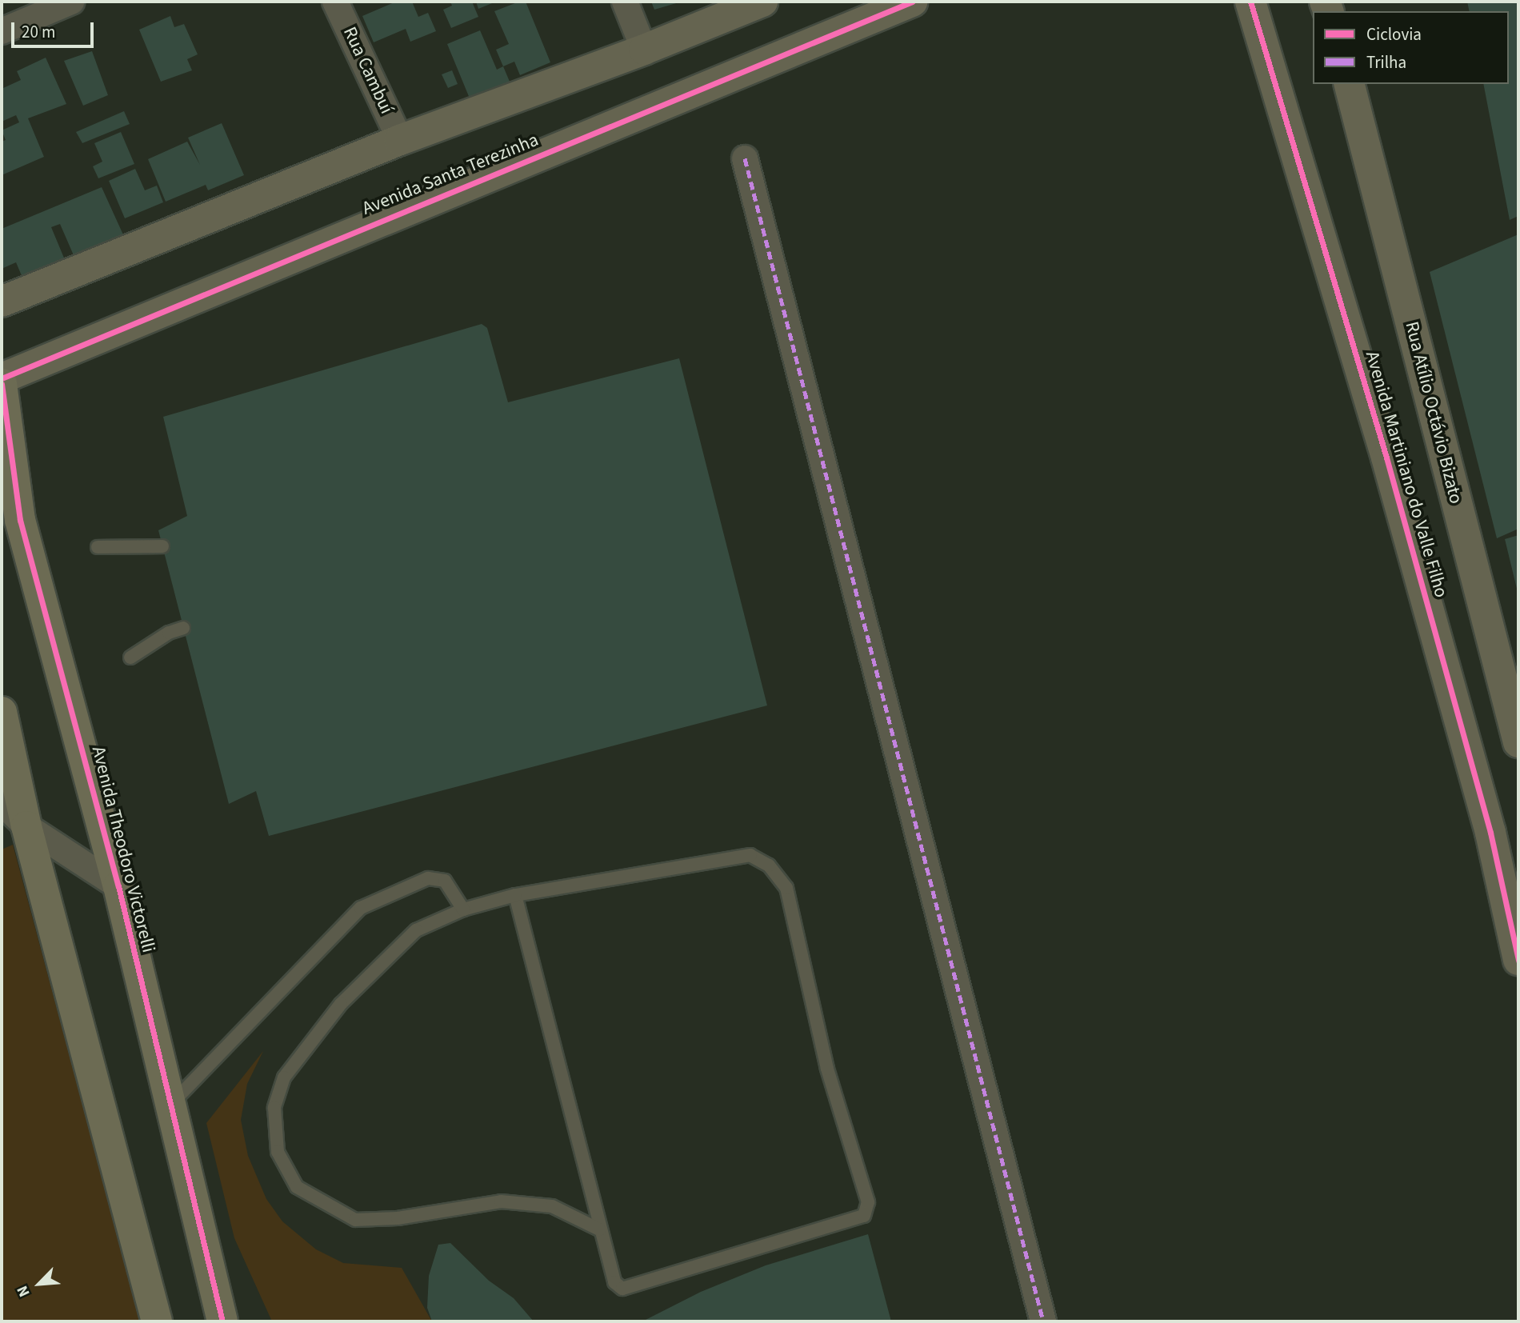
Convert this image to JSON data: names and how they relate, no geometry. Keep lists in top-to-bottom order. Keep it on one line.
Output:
{"streets":{"main road":["Avenida Theodoro Victorelli"],"street":["Rua Cambuí","Avenida Santa Terezinha","Rua Atílio Octávio Bizato","Avenida Martiniano do Valle Filho"]},"legend":["Ciclovia","Trilha"],"scale_bar":"20 m","north":"bottom left"}
